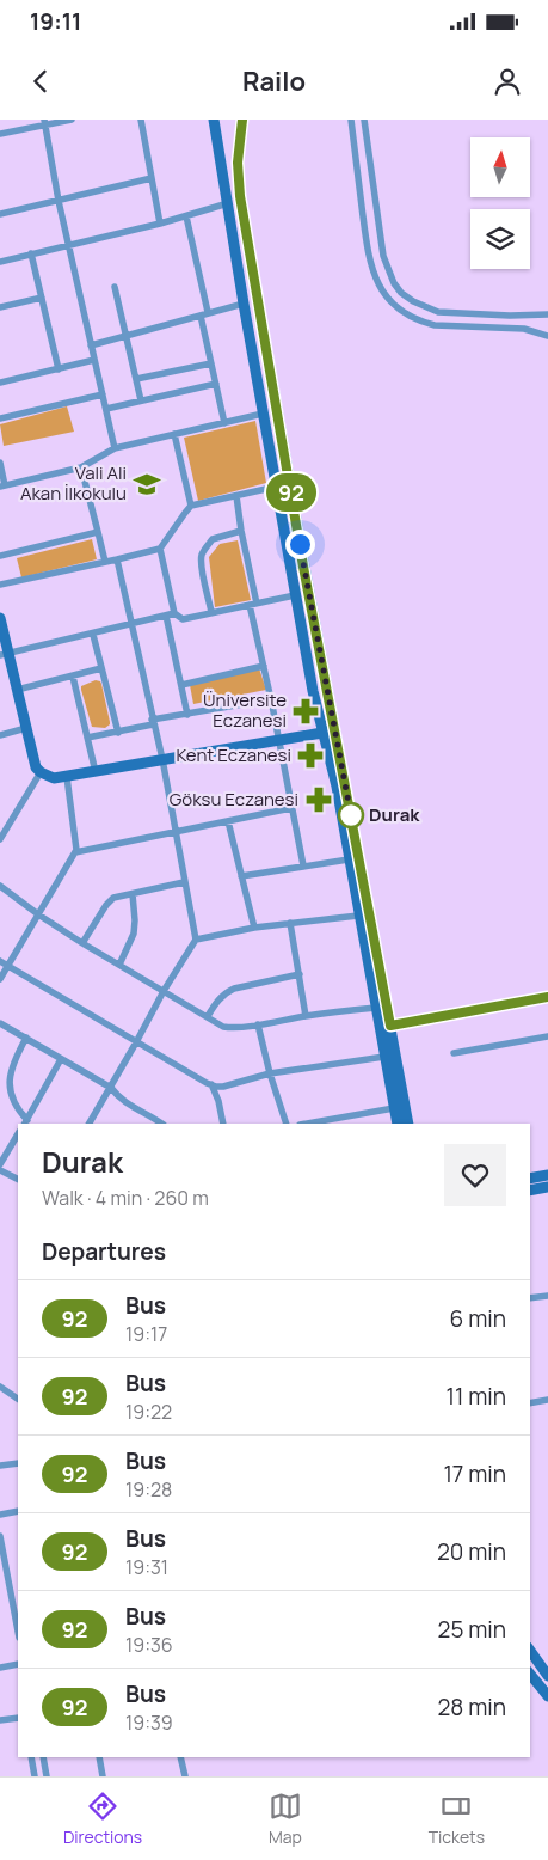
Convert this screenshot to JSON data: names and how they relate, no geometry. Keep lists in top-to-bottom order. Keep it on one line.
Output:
{"places":{"school or university":["Vali Ali Akan İlkokulu"],"pharmacy":["Üniversite Eczanesi","Kent Eczanesi","Göksu Eczanesi"],"other":["Durak"]},"lines":["bus line 92"],"north":"top","page":{"status":"19:11","header":"Railo","on_map":"92","heading":[["Durak","Walk · 4 min · 260 m"],"Departures"],"list":[{"mark":"92","name":"Bus","note":"19:17","value":"6 min"},{"mark":"92","name":"Bus","note":"19:22","value":"11 min"},{"mark":"92","name":"Bus","note":"19:28","value":"17 min"},{"mark":"92","name":"Bus","note":"19:31","value":"20 min"},{"mark":"92","name":"Bus","note":"19:36","value":"25 min"},{"mark":"92","name":"Bus","note":"19:39","value":"28 min"}],"tabs":["Directions","Map","Tickets"]}}
